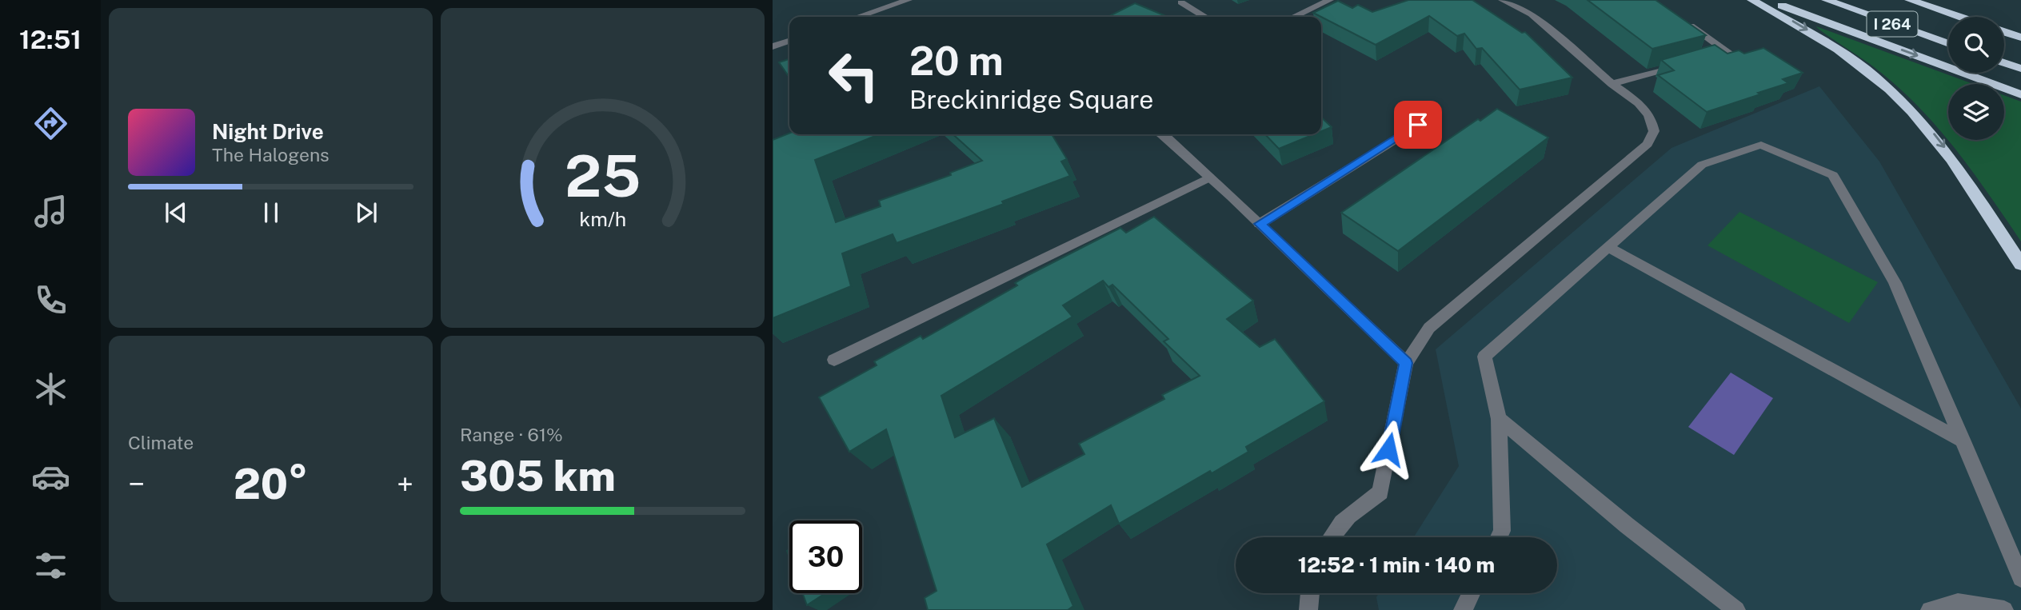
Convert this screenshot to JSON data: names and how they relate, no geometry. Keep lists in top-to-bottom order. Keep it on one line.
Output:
{"streets":{"highway":["I 264"]},"page":{"tabs":"12:51","turn":["20 m","Breckinridge Square"],"song":["Night Drive","The Halogens"],"tile":["Climate",["Range · 61%","305 km"]],"heat":["−","20°","+"],"limit":"30","trip":"12:52 · 1 min · 140 m","gauge":["25","km/h"]}}
